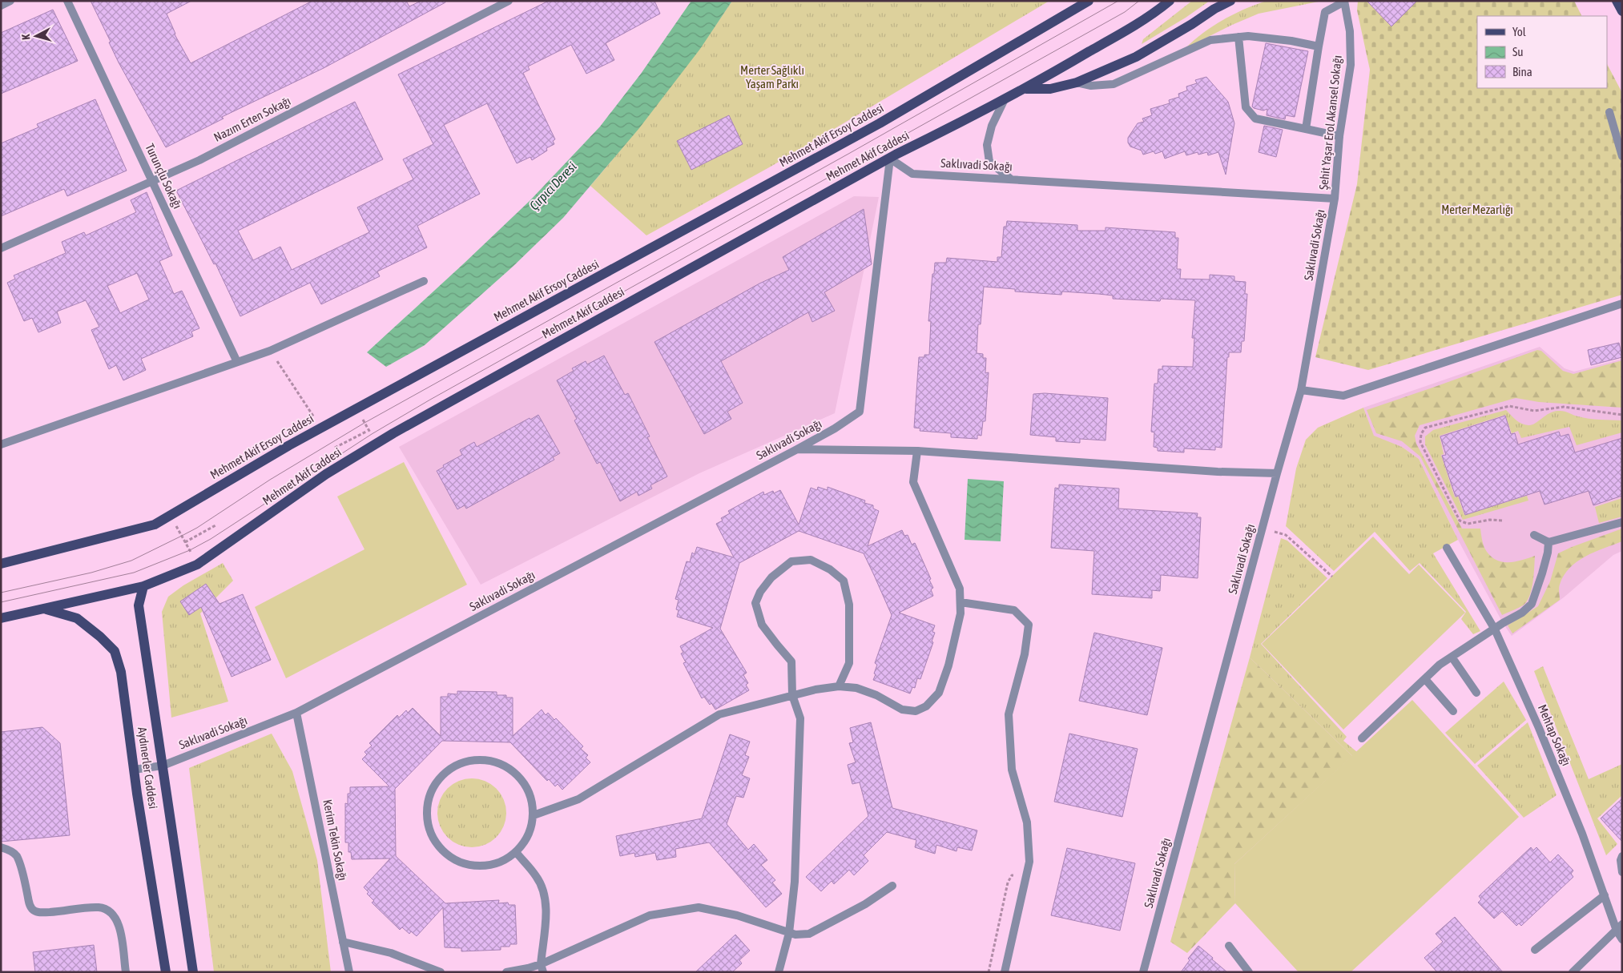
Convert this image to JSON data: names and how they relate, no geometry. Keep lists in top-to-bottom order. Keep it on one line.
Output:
{"streets":{"main road":["Mehmet Akif Ersoy Caddesi","Mehmet Akif Caddesi","Aydınerler Caddesi"],"street":["Nazım Erten Sokağı","Şehit Yaşar Erol Akansel Sokağı","Saklıvadi Sokağı","Turunçlu Sokağı","Mehtap Sokağı","Kerim Tekin Sokağı"]},"crossings":[["Nazım Erten Sokağı","Turunçlu Sokağı"],["Şehit Yaşar Erol Akansel Sokağı","Saklıvadi Sokağı"],["Mehmet Akif Caddesi","Aydınerler Caddesi"],["Saklıvadi Sokağı","Aydınerler Caddesi"],["Saklıvadi Sokağı","Kerim Tekin Sokağı"]],"water":["Çırpıcı Deresi"],"parks":["Merter Sağlıklı Yaşam Parkı","Merter Mezarlığı"],"legend":["Yol","Su","Bina"],"north":"left"}
